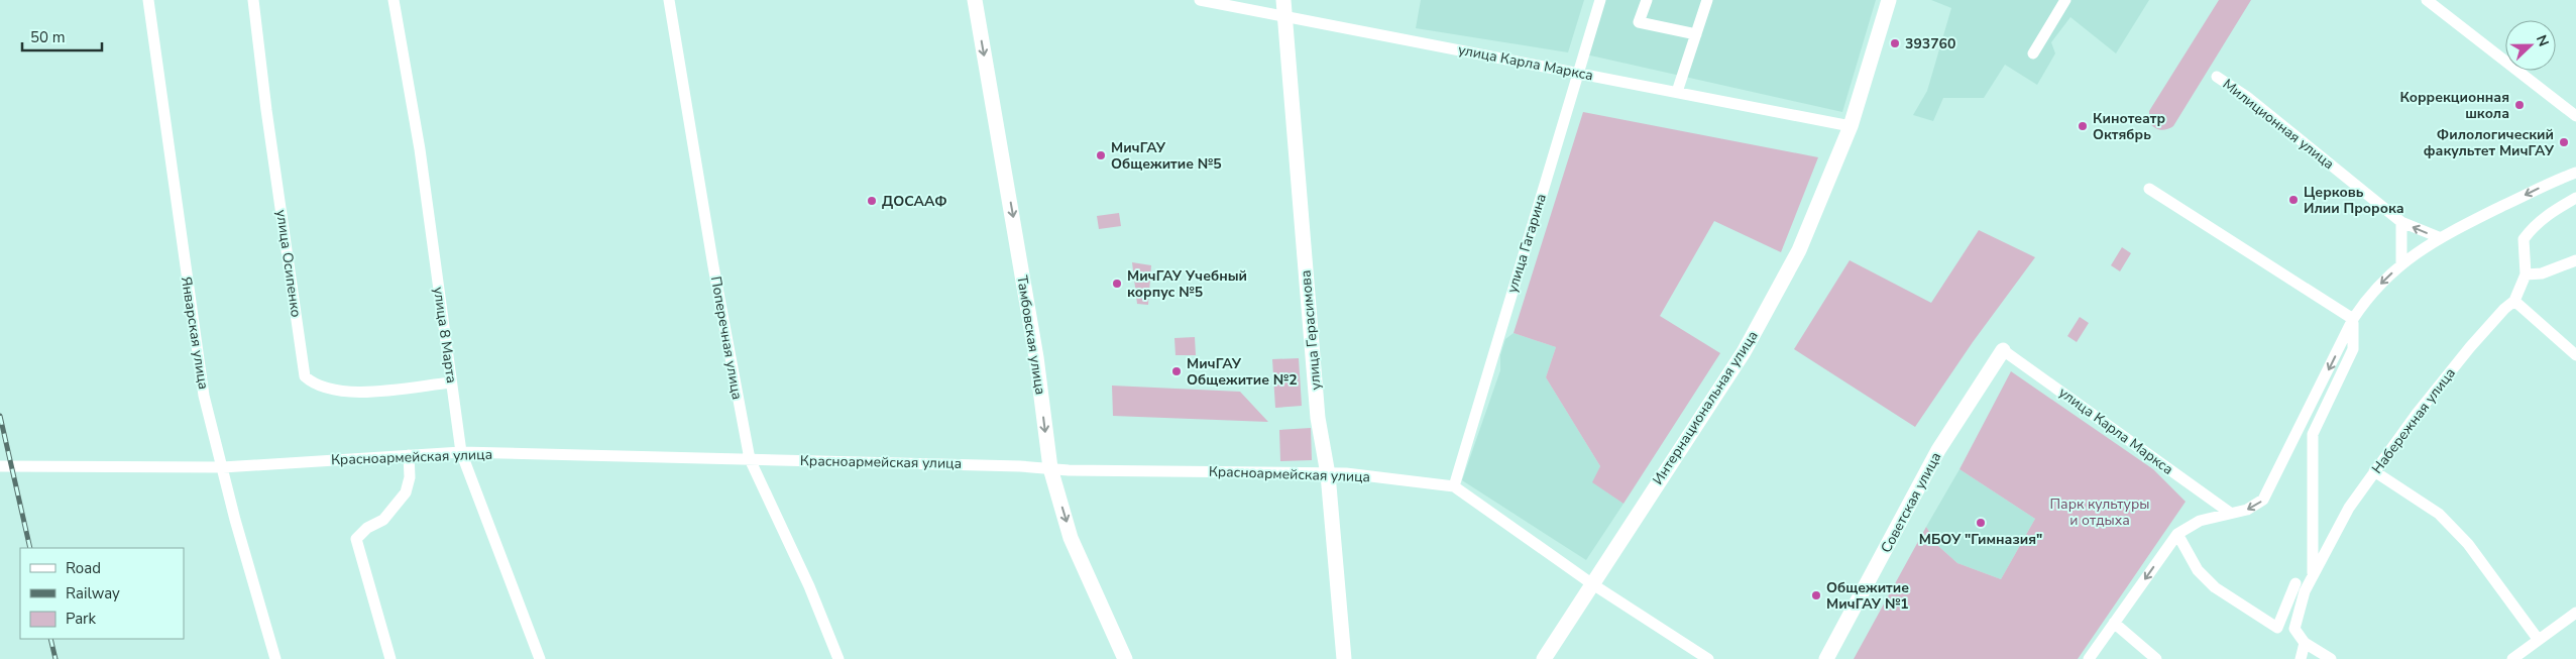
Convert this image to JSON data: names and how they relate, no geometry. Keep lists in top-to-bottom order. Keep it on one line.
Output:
{"streets":{"main road":["улица Герасимова","Тамбовская улица","Интернациональная улица","Советская улица"],"street":["улица Карла Маркса","Милиционная улица","улица Гагарина","улица Осипенко","Январская улица","улица 8 Марта","Поперечная улица","Набережная улица","Красноармейская улица"]},"crossings":[["улица Карла Маркса","улица Гагарина"],["улица Карла Маркса","улица Герасимова"],["улица Карла Маркса","Интернациональная улица"],["улица Карла Маркса","Советская улица"],["улица Гагарина","Красноармейская улица"],["улица Осипенко","улица 8 Марта"],["улица Герасимова","Красноармейская улица"],["Январская улица","Красноармейская улица"],["улица 8 Марта","Красноармейская улица"],["Тамбовская улица","Красноармейская улица"],["Поперечная улица","Красноармейская улица"],["Интернациональная улица","Красноармейская улица"]],"one_way":["Тамбовская улица"],"parks":["Парк культуры и отдыха"],"places":["393760","Коррекционная школа","Кинотеатр Октябрь","Филологический факультет МичГАУ","МичГАУ Общежитие №5","Церковь Илии Пророка","ДОСААФ","МичГАУ Учебный корпус №5","МичГАУ Общежитие №2","МБОУ \"Гимназия\"","Общежитие МичГАУ №1"],"legend":["Road","Railway","Park"],"scale_bar":"50 m","north":"right"}
